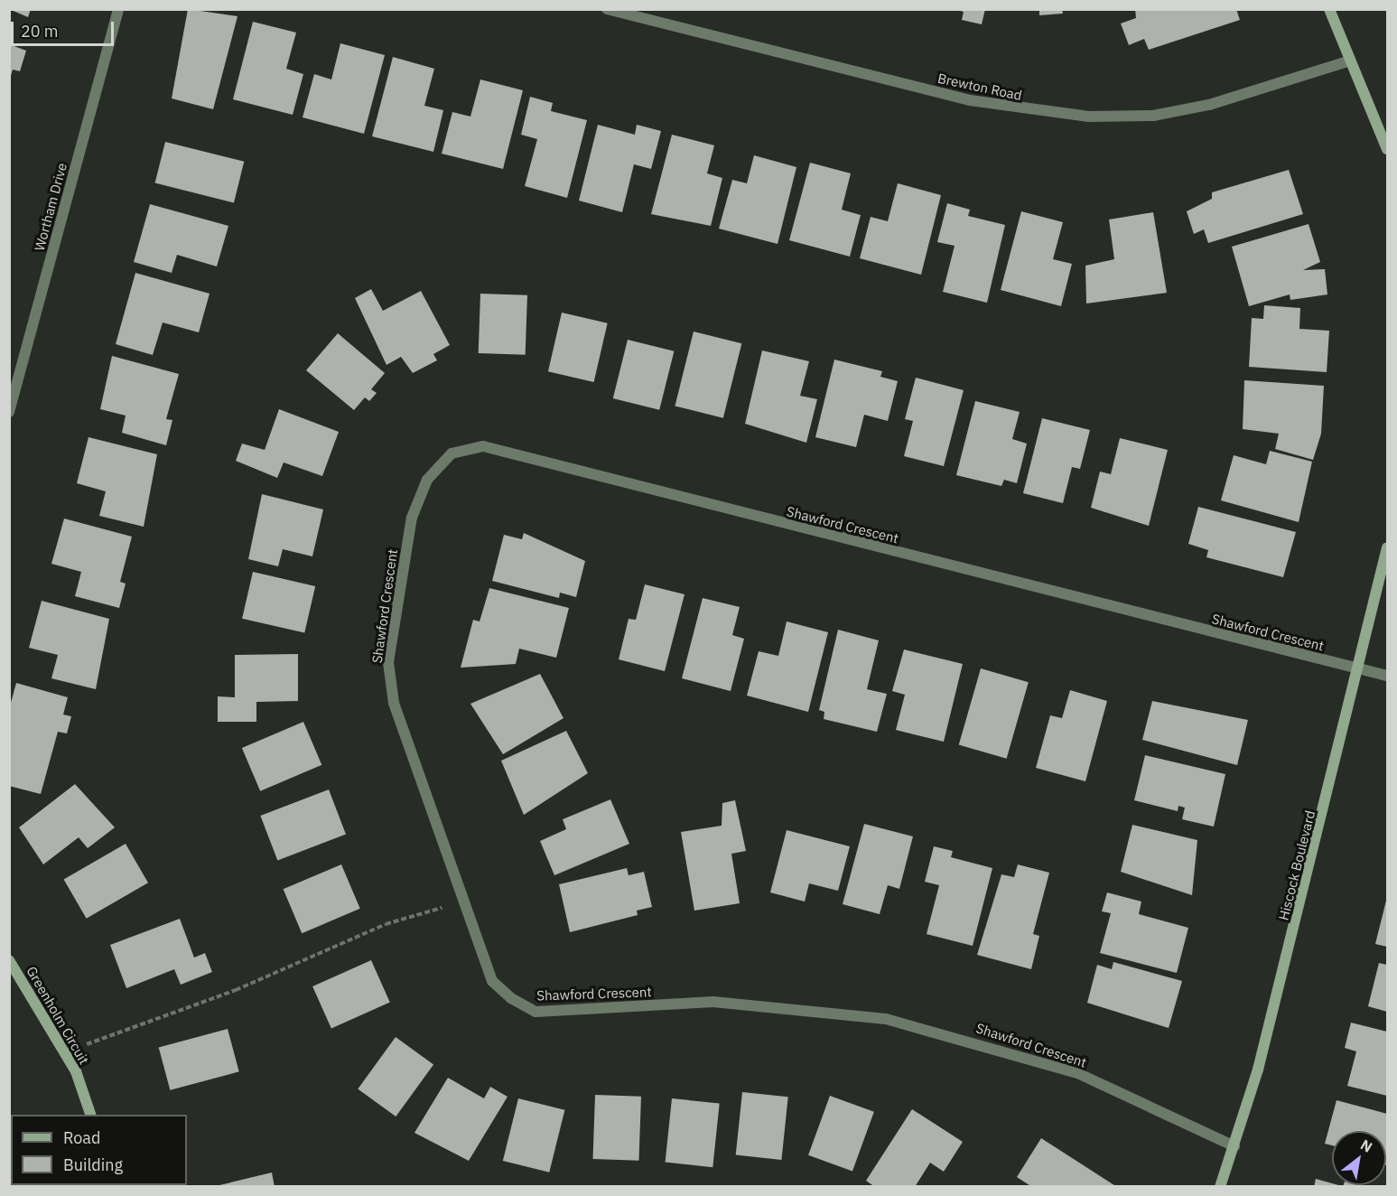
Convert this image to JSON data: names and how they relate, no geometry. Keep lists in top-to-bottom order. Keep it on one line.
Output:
{"streets":{"street":["Brewton Road","Wortham Drive","Shawford Crescent","Hiscock Boulevard","Greenholm Circuit"]},"crossings":[["Shawford Crescent","Hiscock Boulevard"]],"legend":["Road","Building"],"scale_bar":"20 m","north":"top right"}
